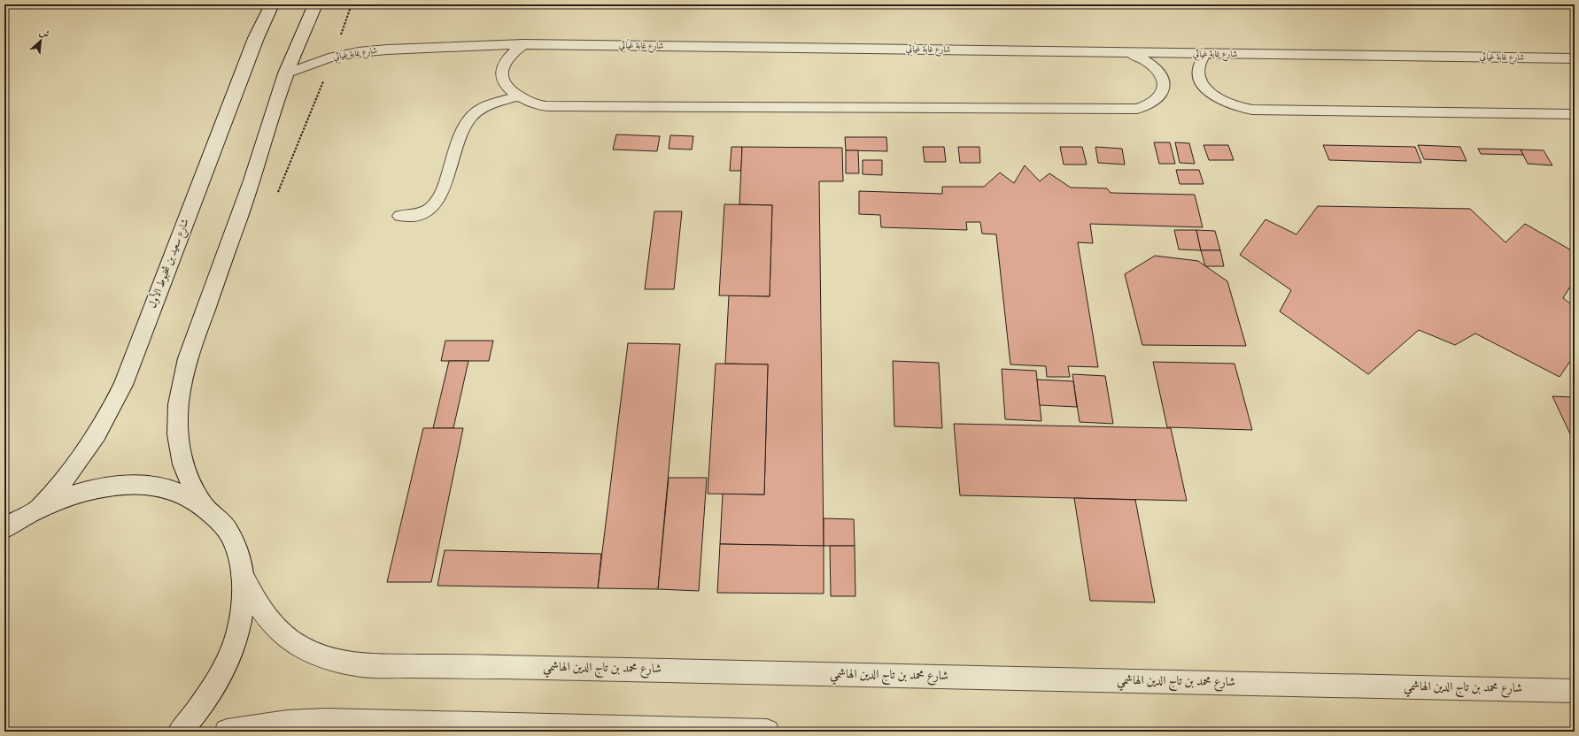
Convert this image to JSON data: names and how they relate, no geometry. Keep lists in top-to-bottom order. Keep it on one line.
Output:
{"streets":{"main road":["شارع سعيد بن شخبوط الأول","شارع محمد بن تاج الدين الهاشمي"],"lane":["شارع غابة غيَاثِي"]},"north":"top right"}
